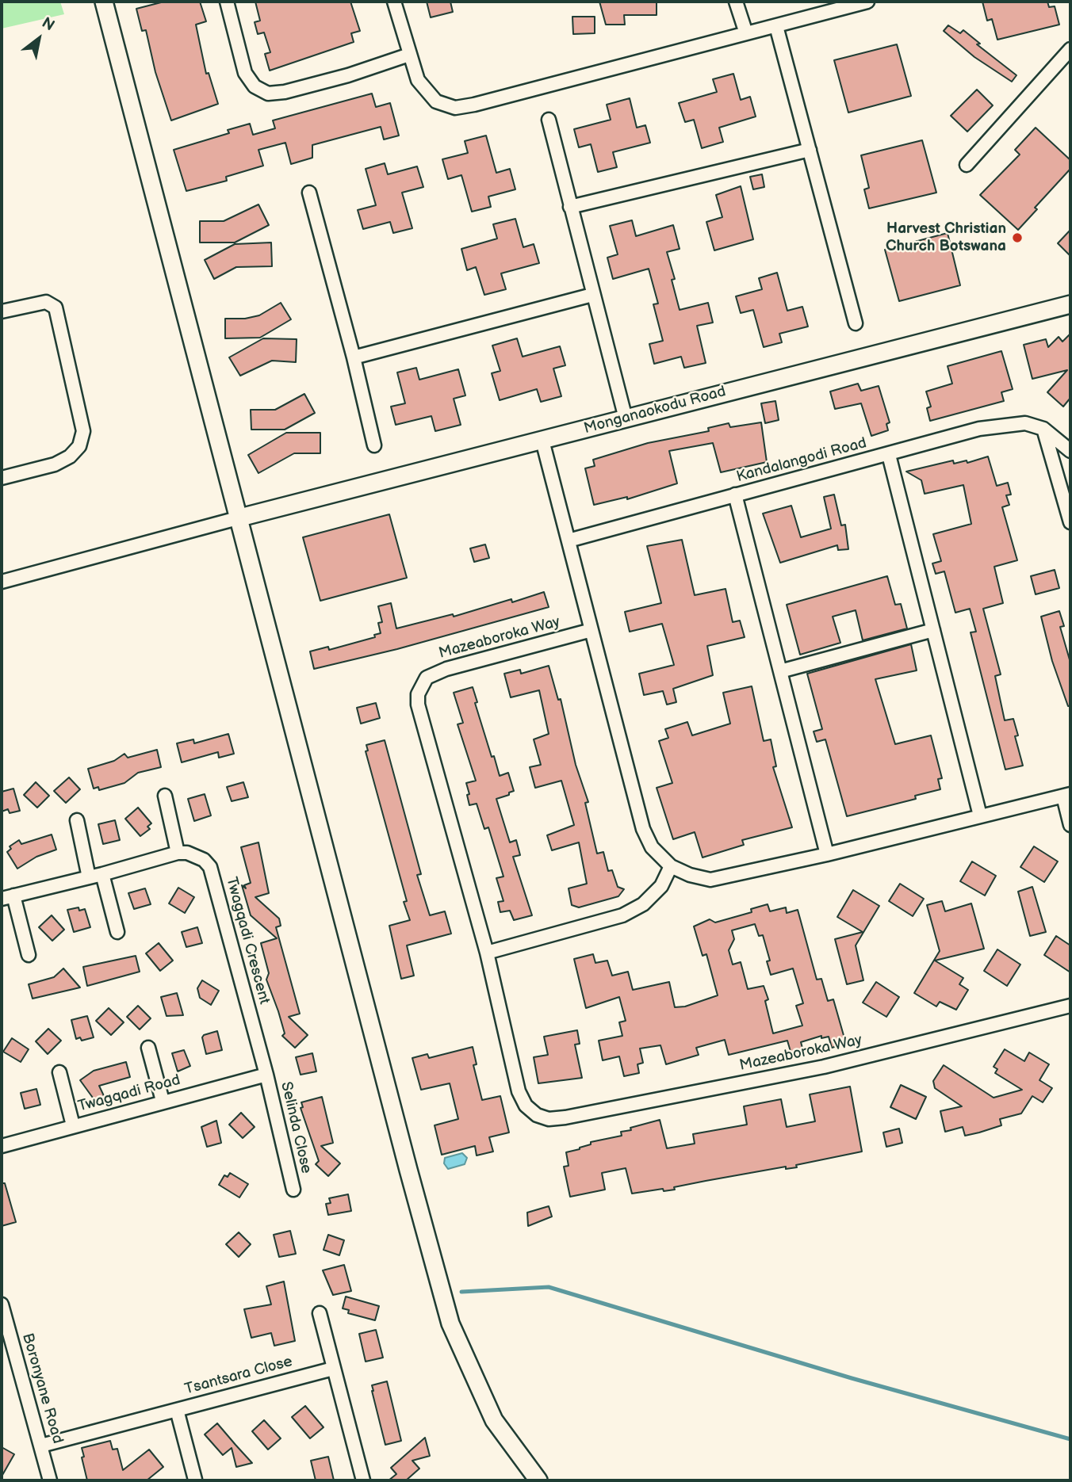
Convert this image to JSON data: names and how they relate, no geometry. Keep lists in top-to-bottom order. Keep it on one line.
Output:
{"streets":{"street":["Monganaokodu Road","Kandalangodi Road","Mazeaboroka Way","Twagqadi Crescent","Twagqadi Road","Selinda Close","Tsantsara Close","Boronyane Road"]},"crossings":[["Twagqadi Crescent","Twagqadi Road"],["Twagqadi Crescent","Selinda Close"],["Twagqadi Road","Selinda Close"],["Tsantsara Close","Boronyane Road"]],"places":["Harvest Christian Church Botswana"],"north":"top right"}
